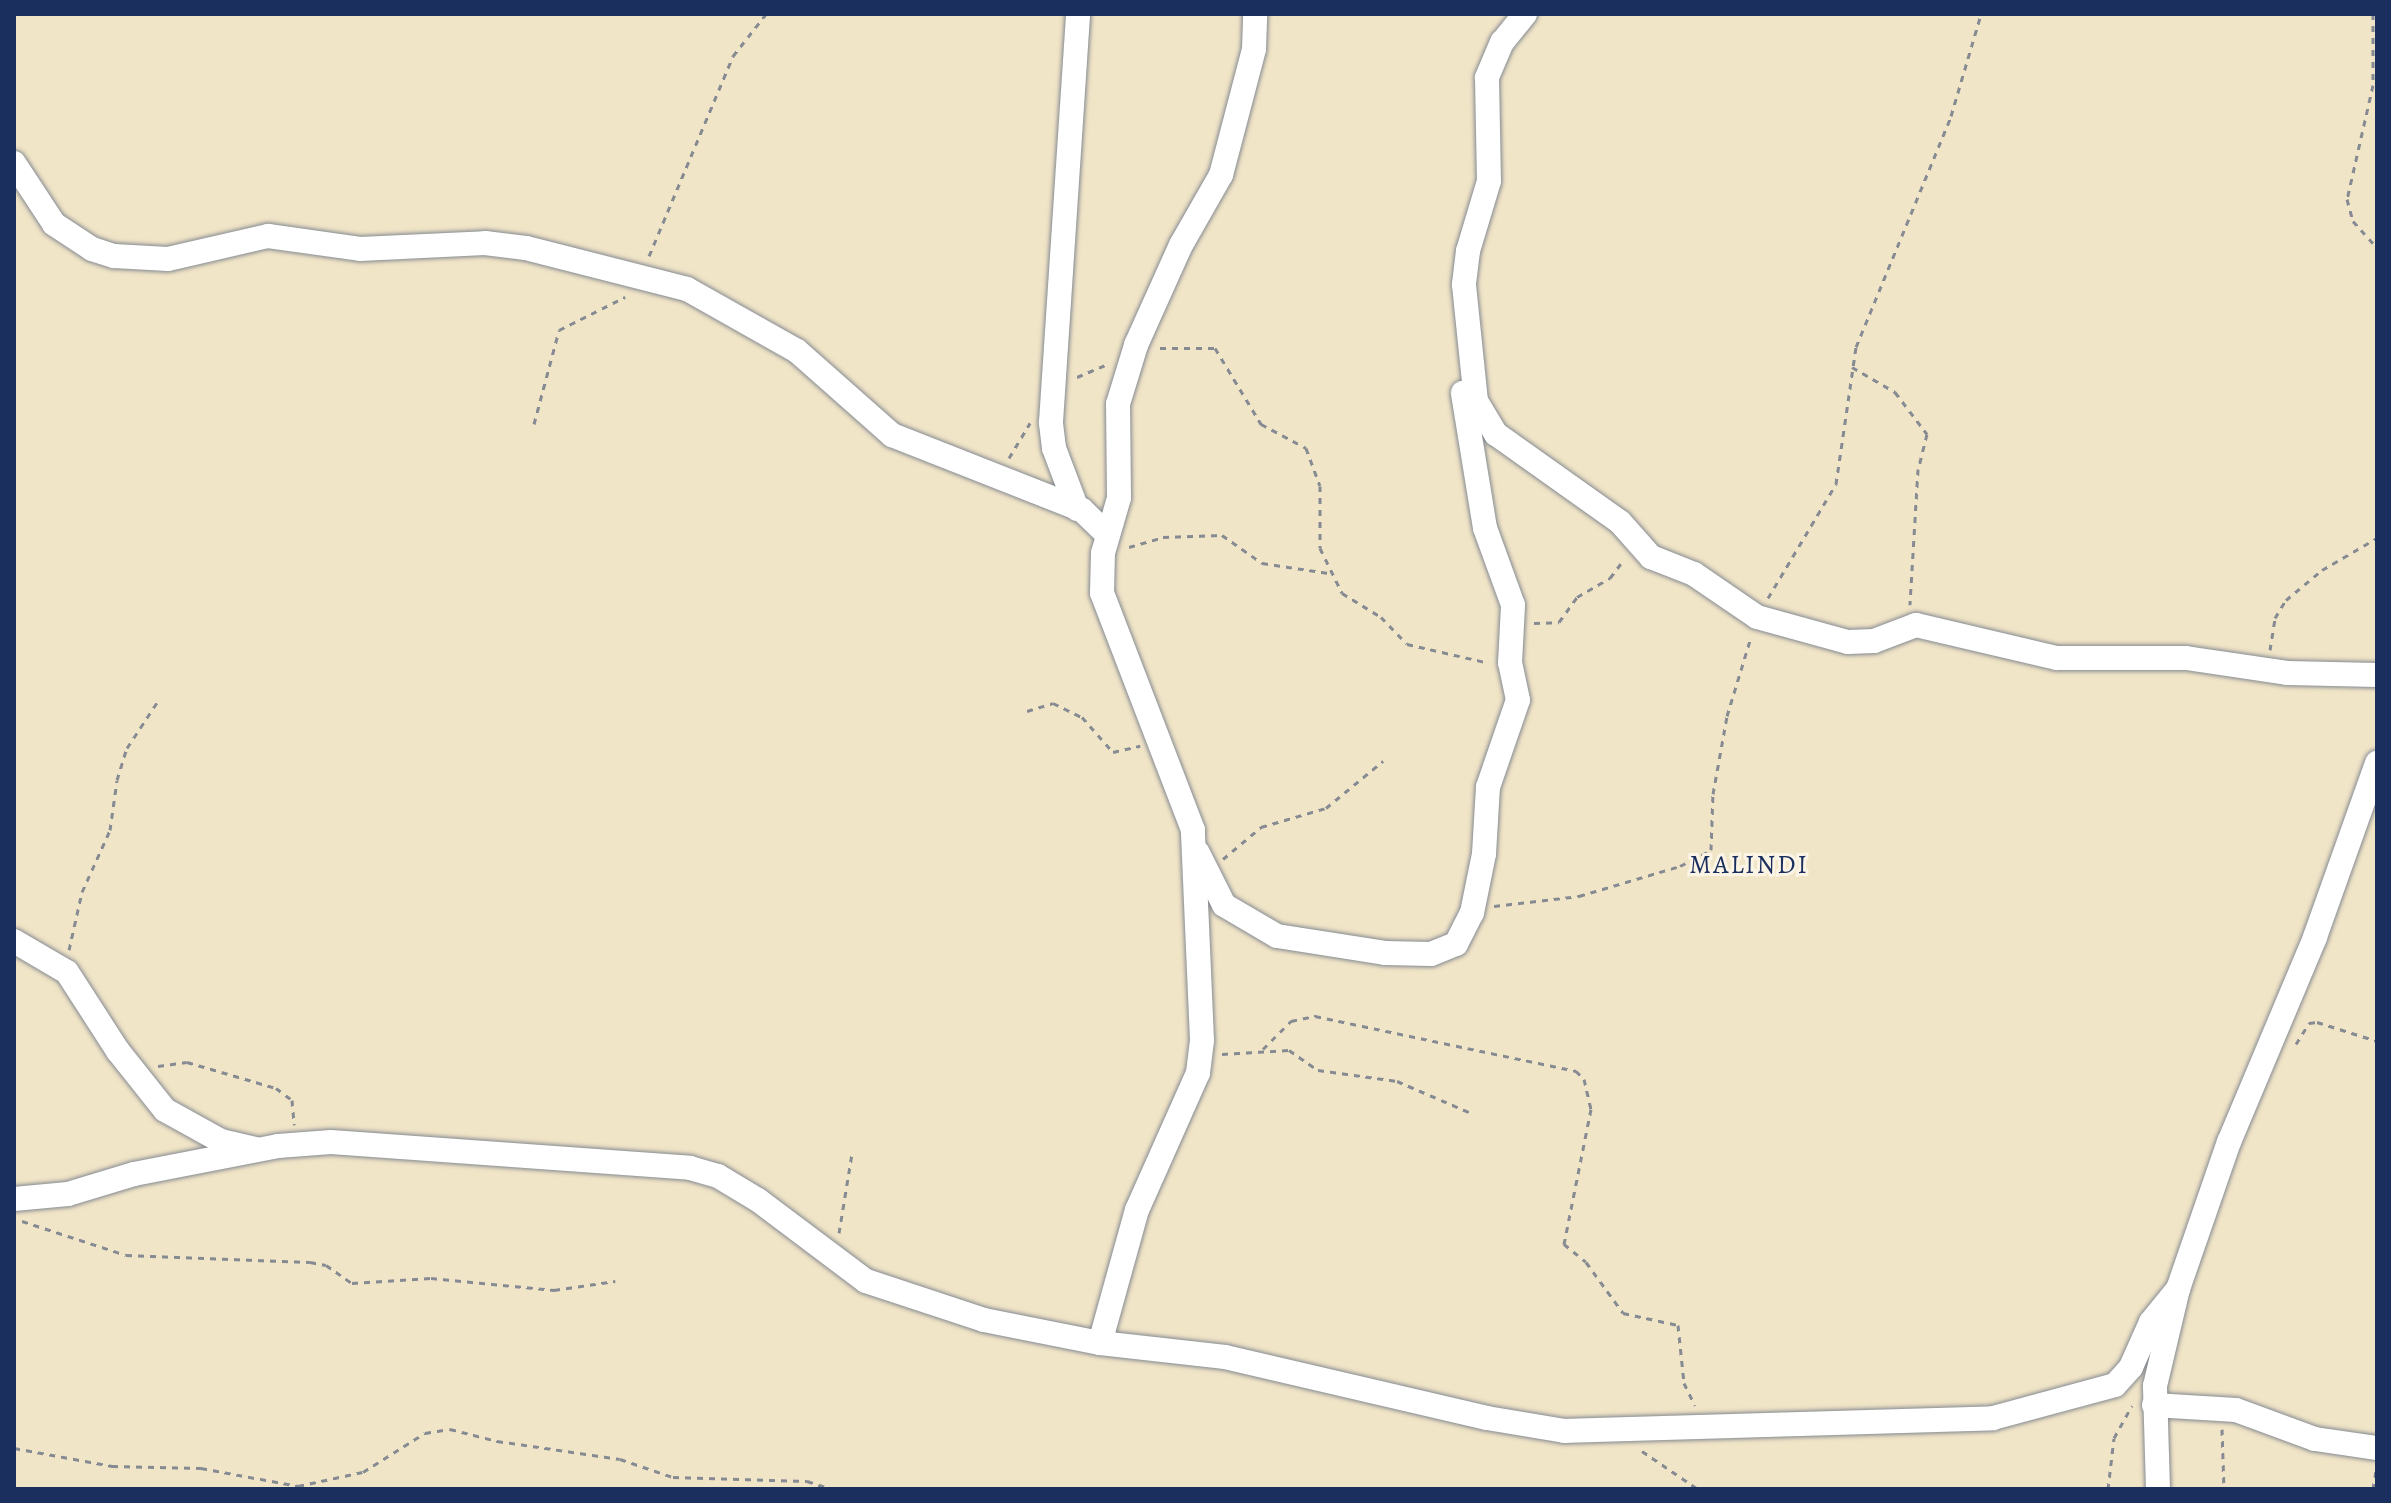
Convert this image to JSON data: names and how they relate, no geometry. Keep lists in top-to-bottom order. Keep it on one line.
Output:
{"districts":["MALINDI"]}
